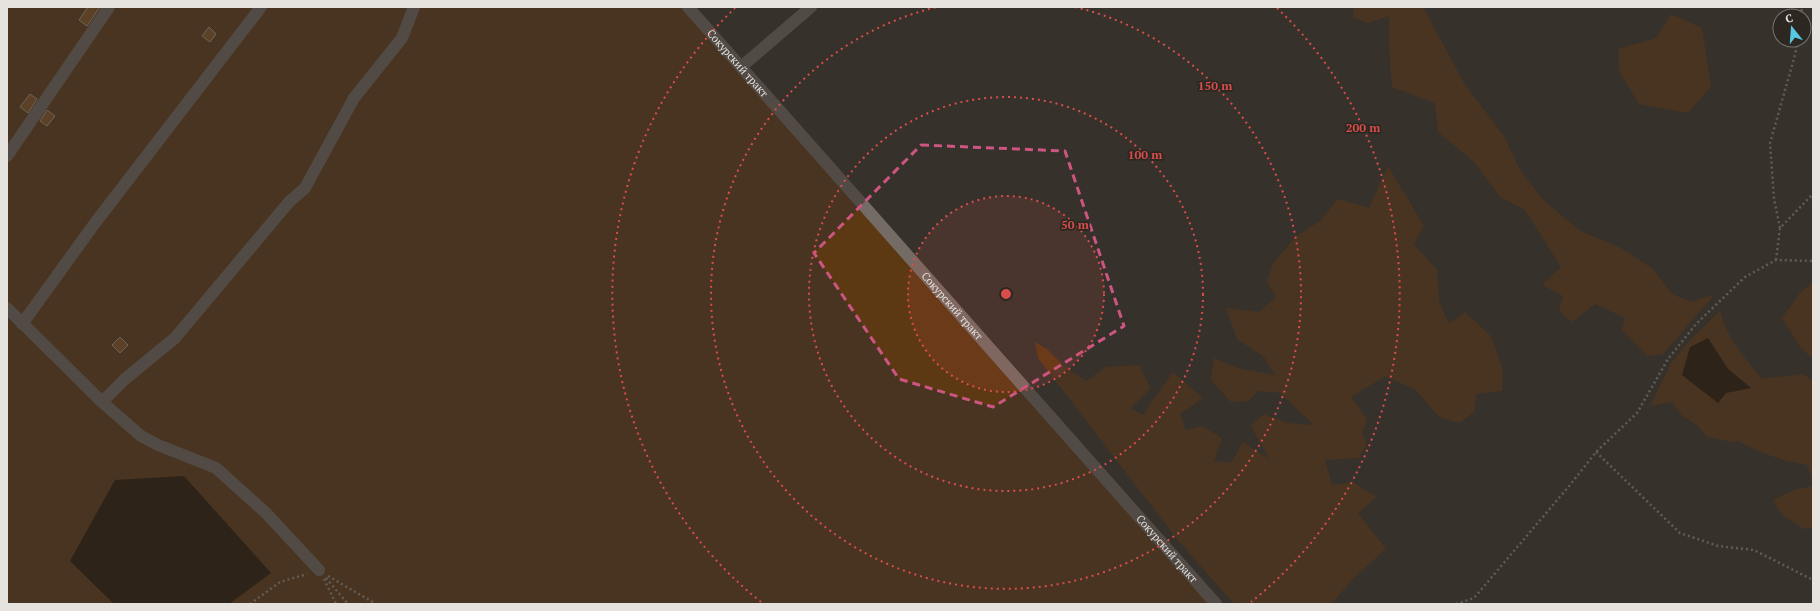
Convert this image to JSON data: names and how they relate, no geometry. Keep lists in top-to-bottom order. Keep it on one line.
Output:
{"streets":{"street":["Сокурский тракт"]},"north":"top","rings":["150 m","200 m","100 m","50 m"]}
